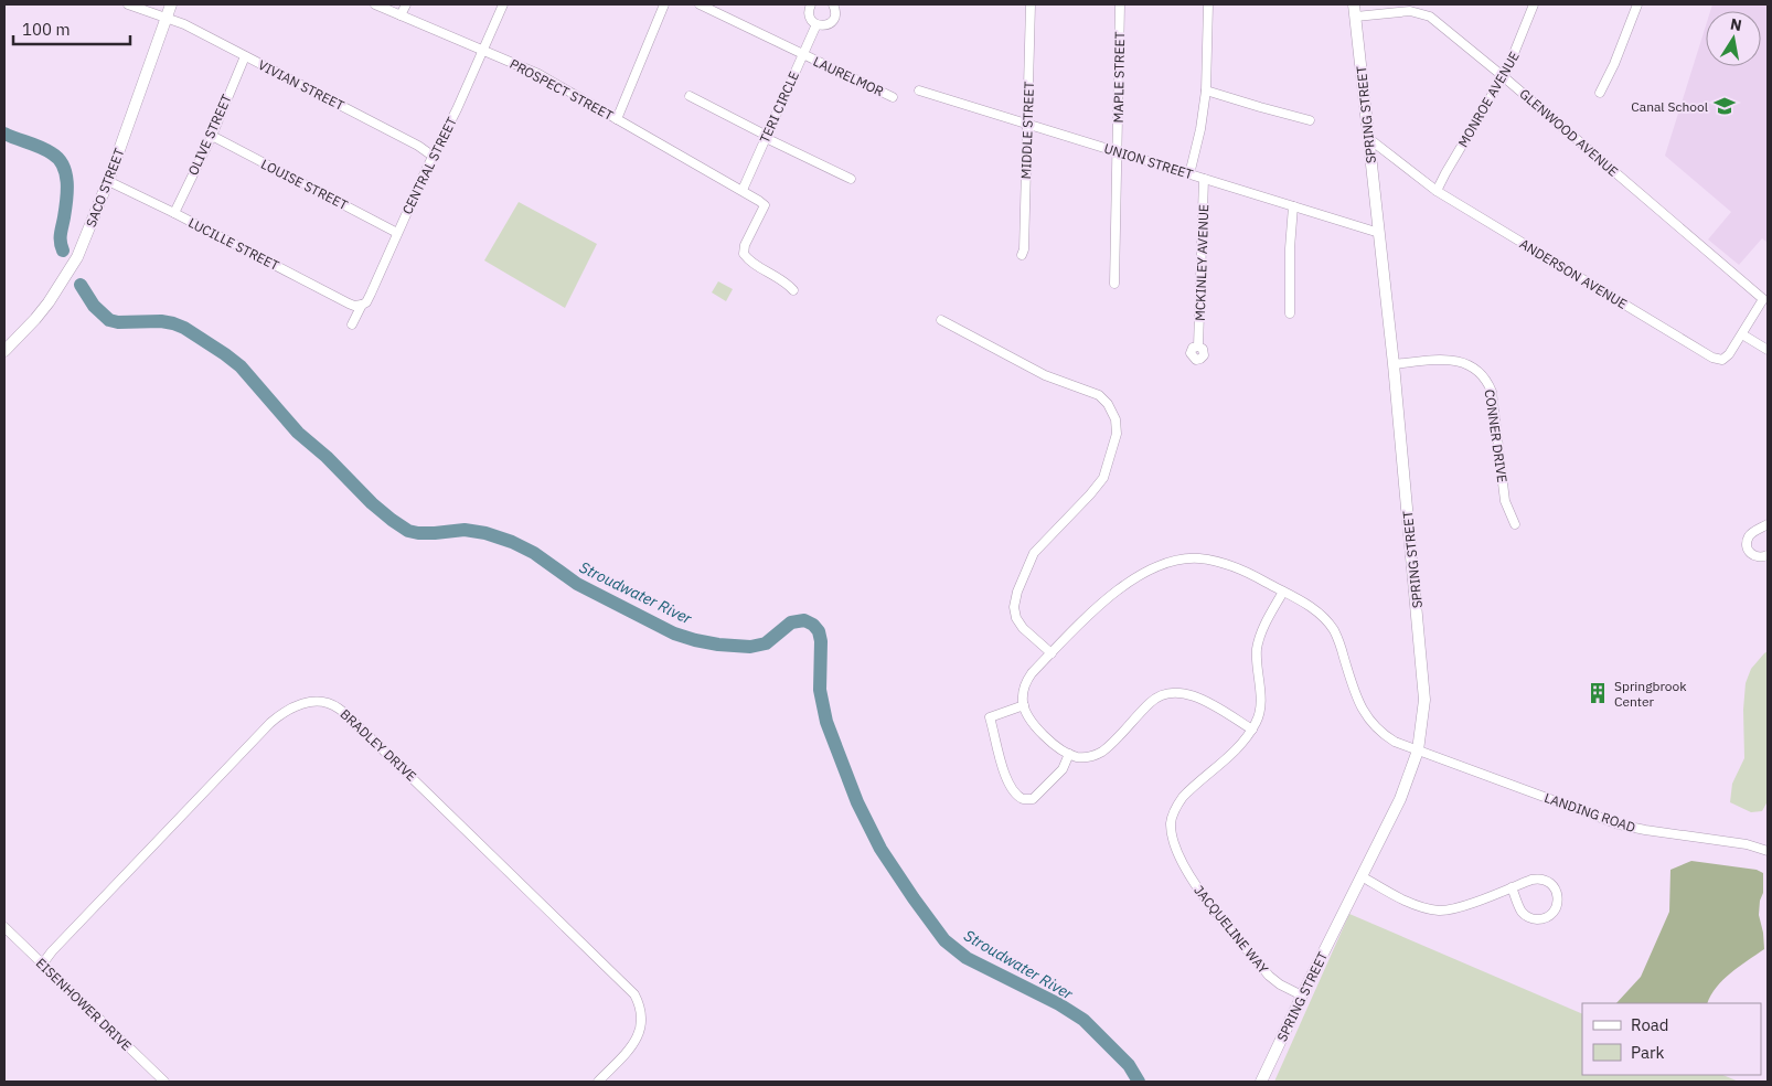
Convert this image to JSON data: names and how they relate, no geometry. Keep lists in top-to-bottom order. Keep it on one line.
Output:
{"streets":{"main road":["SPRING STREET","SACO STREET"],"street":["LAURELMOR","MAPLE STREET","VIVIAN STREET","PROSPECT STREET","MONROE AVENUE","TERI CIRCLE","MIDDLE STREET","GLENWOOD AVENUE","OLIVE STREET","UNION STREET","CENTRAL STREET","LOUISE STREET","LUCILLE STREET","MCKINLEY AVENUE","ANDERSON AVENUE","CONNER DRIVE","BRADLEY DRIVE","LANDING ROAD","JACQUELINE WAY","EISENHOWER DRIVE"]},"crossings":[["LAURELMOR","TERI CIRCLE"],["MAPLE STREET","UNION STREET"],["VIVIAN STREET","OLIVE STREET"],["VIVIAN STREET","CENTRAL STREET"],["VIVIAN STREET","SACO STREET"],["PROSPECT STREET","TERI CIRCLE"],["PROSPECT STREET","CENTRAL STREET"],["MONROE AVENUE","GLENWOOD AVENUE"],["MONROE AVENUE","ANDERSON AVENUE"],["SPRING STREET","GLENWOOD AVENUE"],["SPRING STREET","UNION STREET"],["SPRING STREET","ANDERSON AVENUE"],["SPRING STREET","CONNER DRIVE"],["SPRING STREET","LANDING ROAD"],["SPRING STREET","JACQUELINE WAY"],["MIDDLE STREET","UNION STREET"],["GLENWOOD AVENUE","ANDERSON AVENUE"],["OLIVE STREET","LOUISE STREET"],["OLIVE STREET","LUCILLE STREET"],["UNION STREET","MCKINLEY AVENUE"],["CENTRAL STREET","LOUISE STREET"],["CENTRAL STREET","LUCILLE STREET"],["SACO STREET","LUCILLE STREET"],["BRADLEY DRIVE","EISENHOWER DRIVE"],["LANDING ROAD","JACQUELINE WAY"]],"water":["Stroudwater River"],"places":{"school or university":["Canal School"],"building":["Springbrook Center"]},"legend":["Road","Park"],"scale_bar":"100 m","north":"top"}
